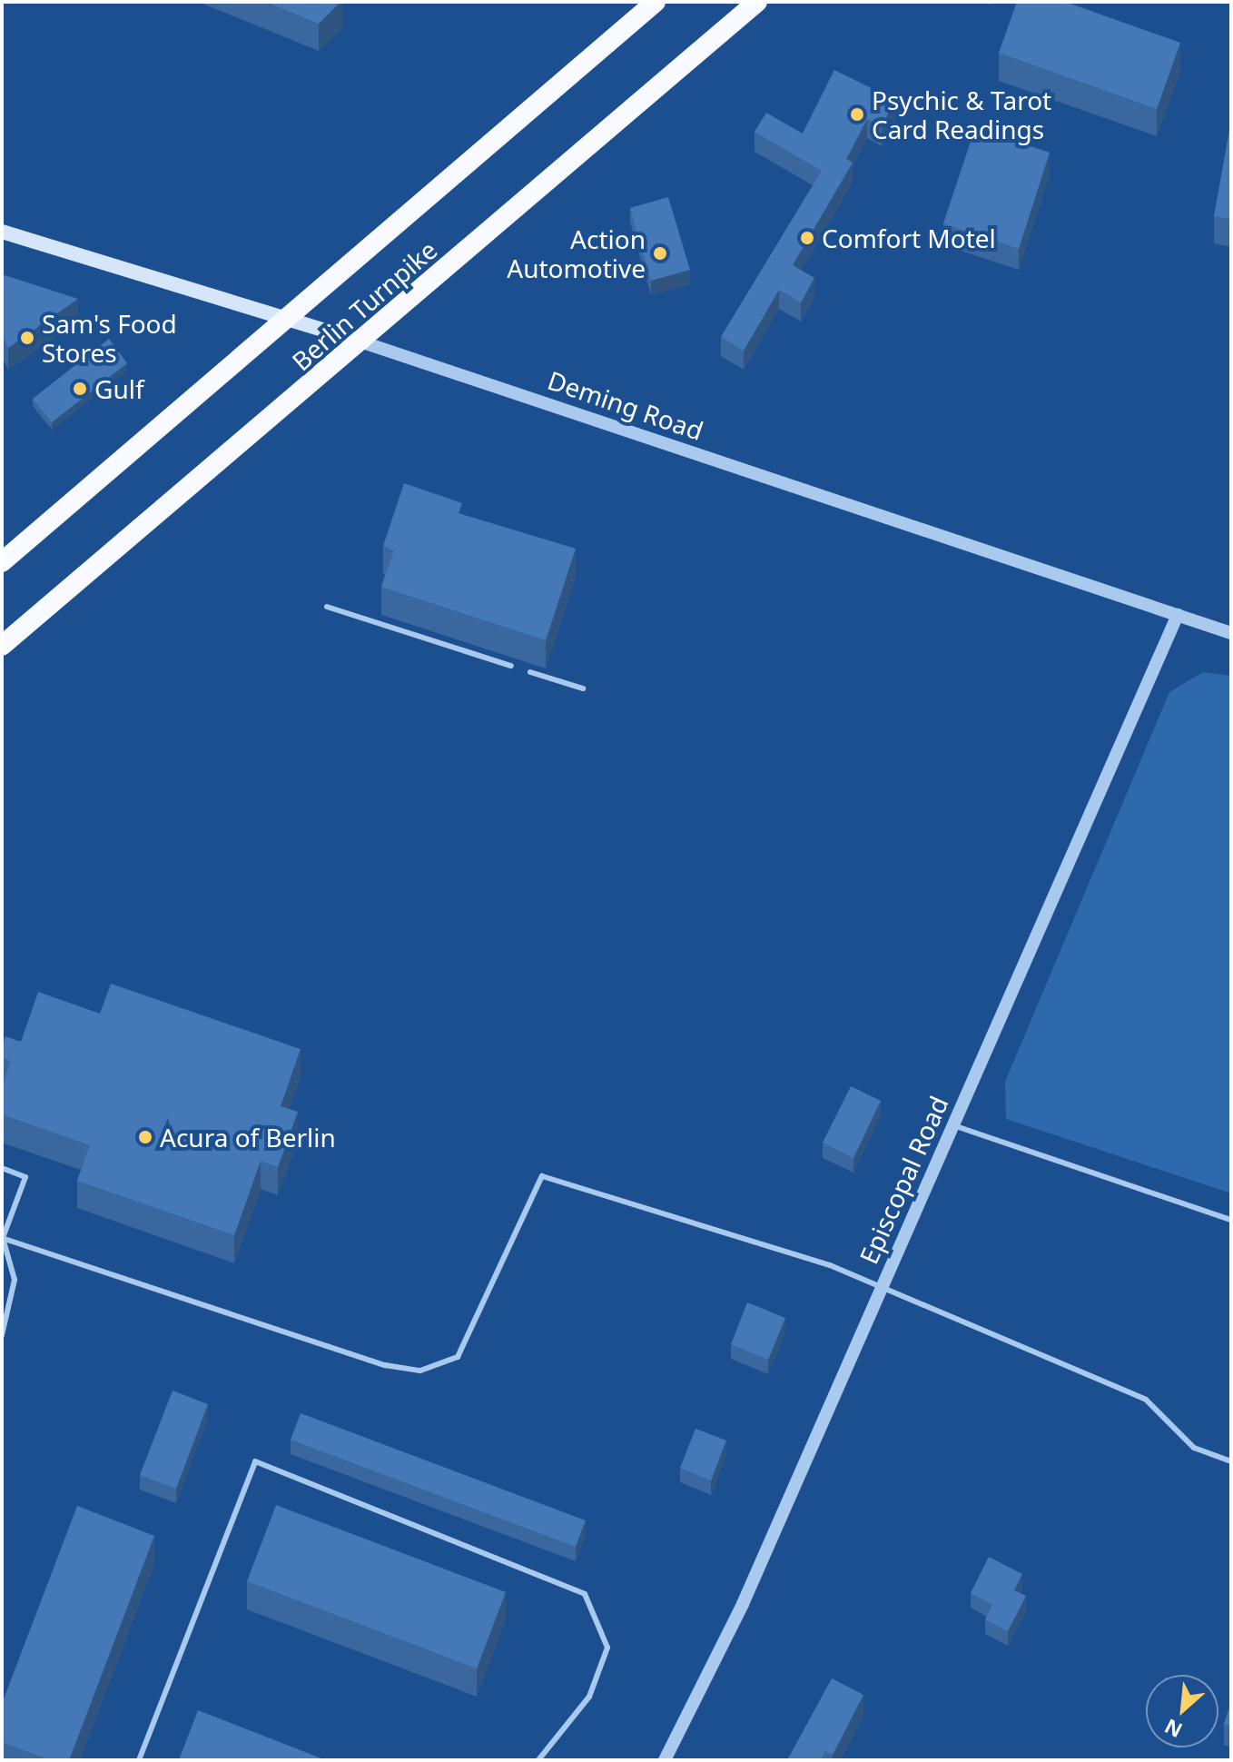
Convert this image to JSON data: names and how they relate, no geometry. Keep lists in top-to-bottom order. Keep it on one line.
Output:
{"streets":{"highway":["Berlin Turnpike"],"main road":["Deming Road"],"street":["Episcopal Road"]},"crossings":[["Berlin Turnpike","Deming Road"],["Deming Road","Episcopal Road"]],"places":["Psychic & Tarot Card Readings","Comfort Motel","Action Automotive","Sam's Food Stores","Gulf","Acura of Berlin"],"north":"bottom left"}
